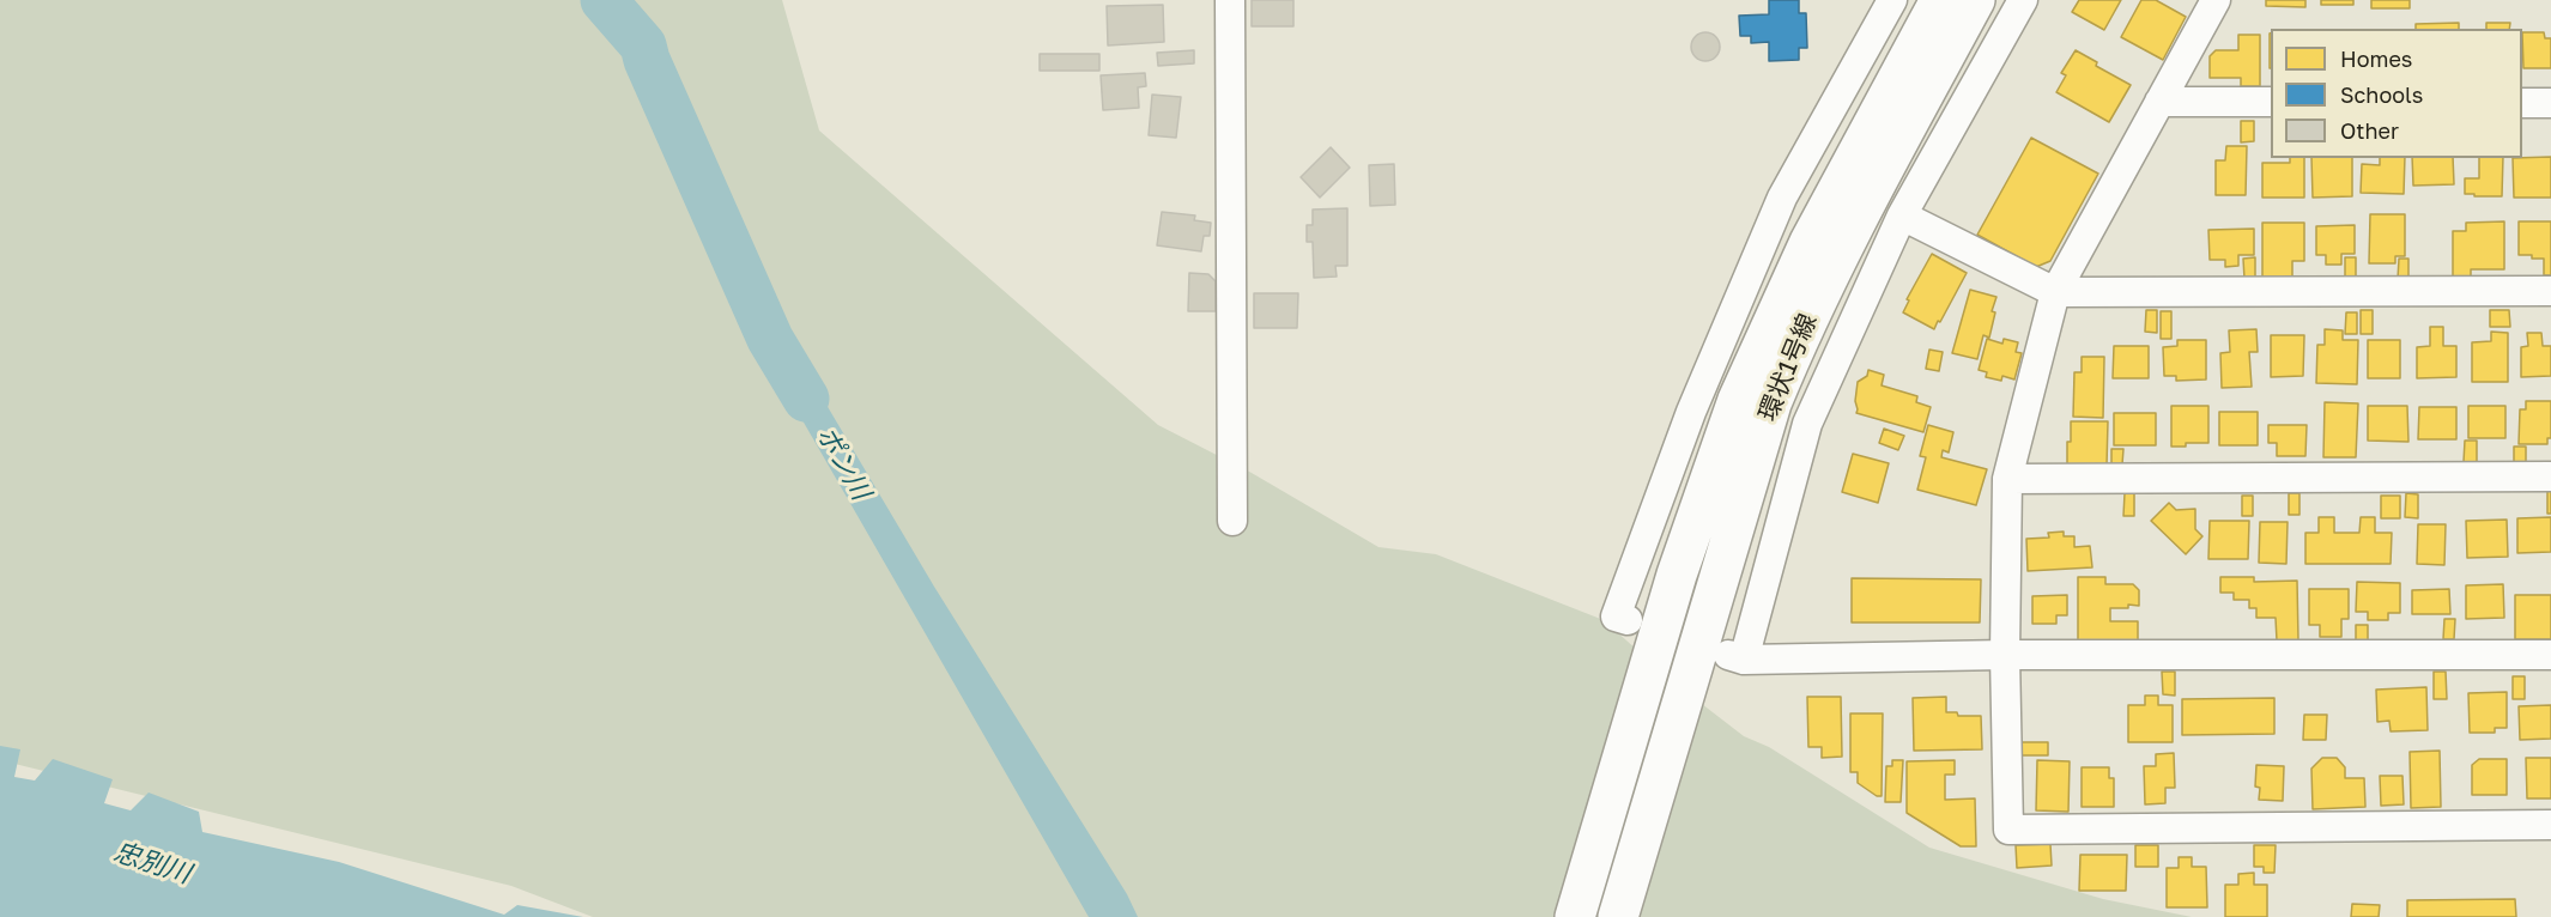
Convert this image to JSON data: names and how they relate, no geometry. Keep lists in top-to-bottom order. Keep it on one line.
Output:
{"streets":{"main road":["環状1号線"]},"water":["ポン川","忠別川"],"legend":["Homes","Schools","Other"]}
